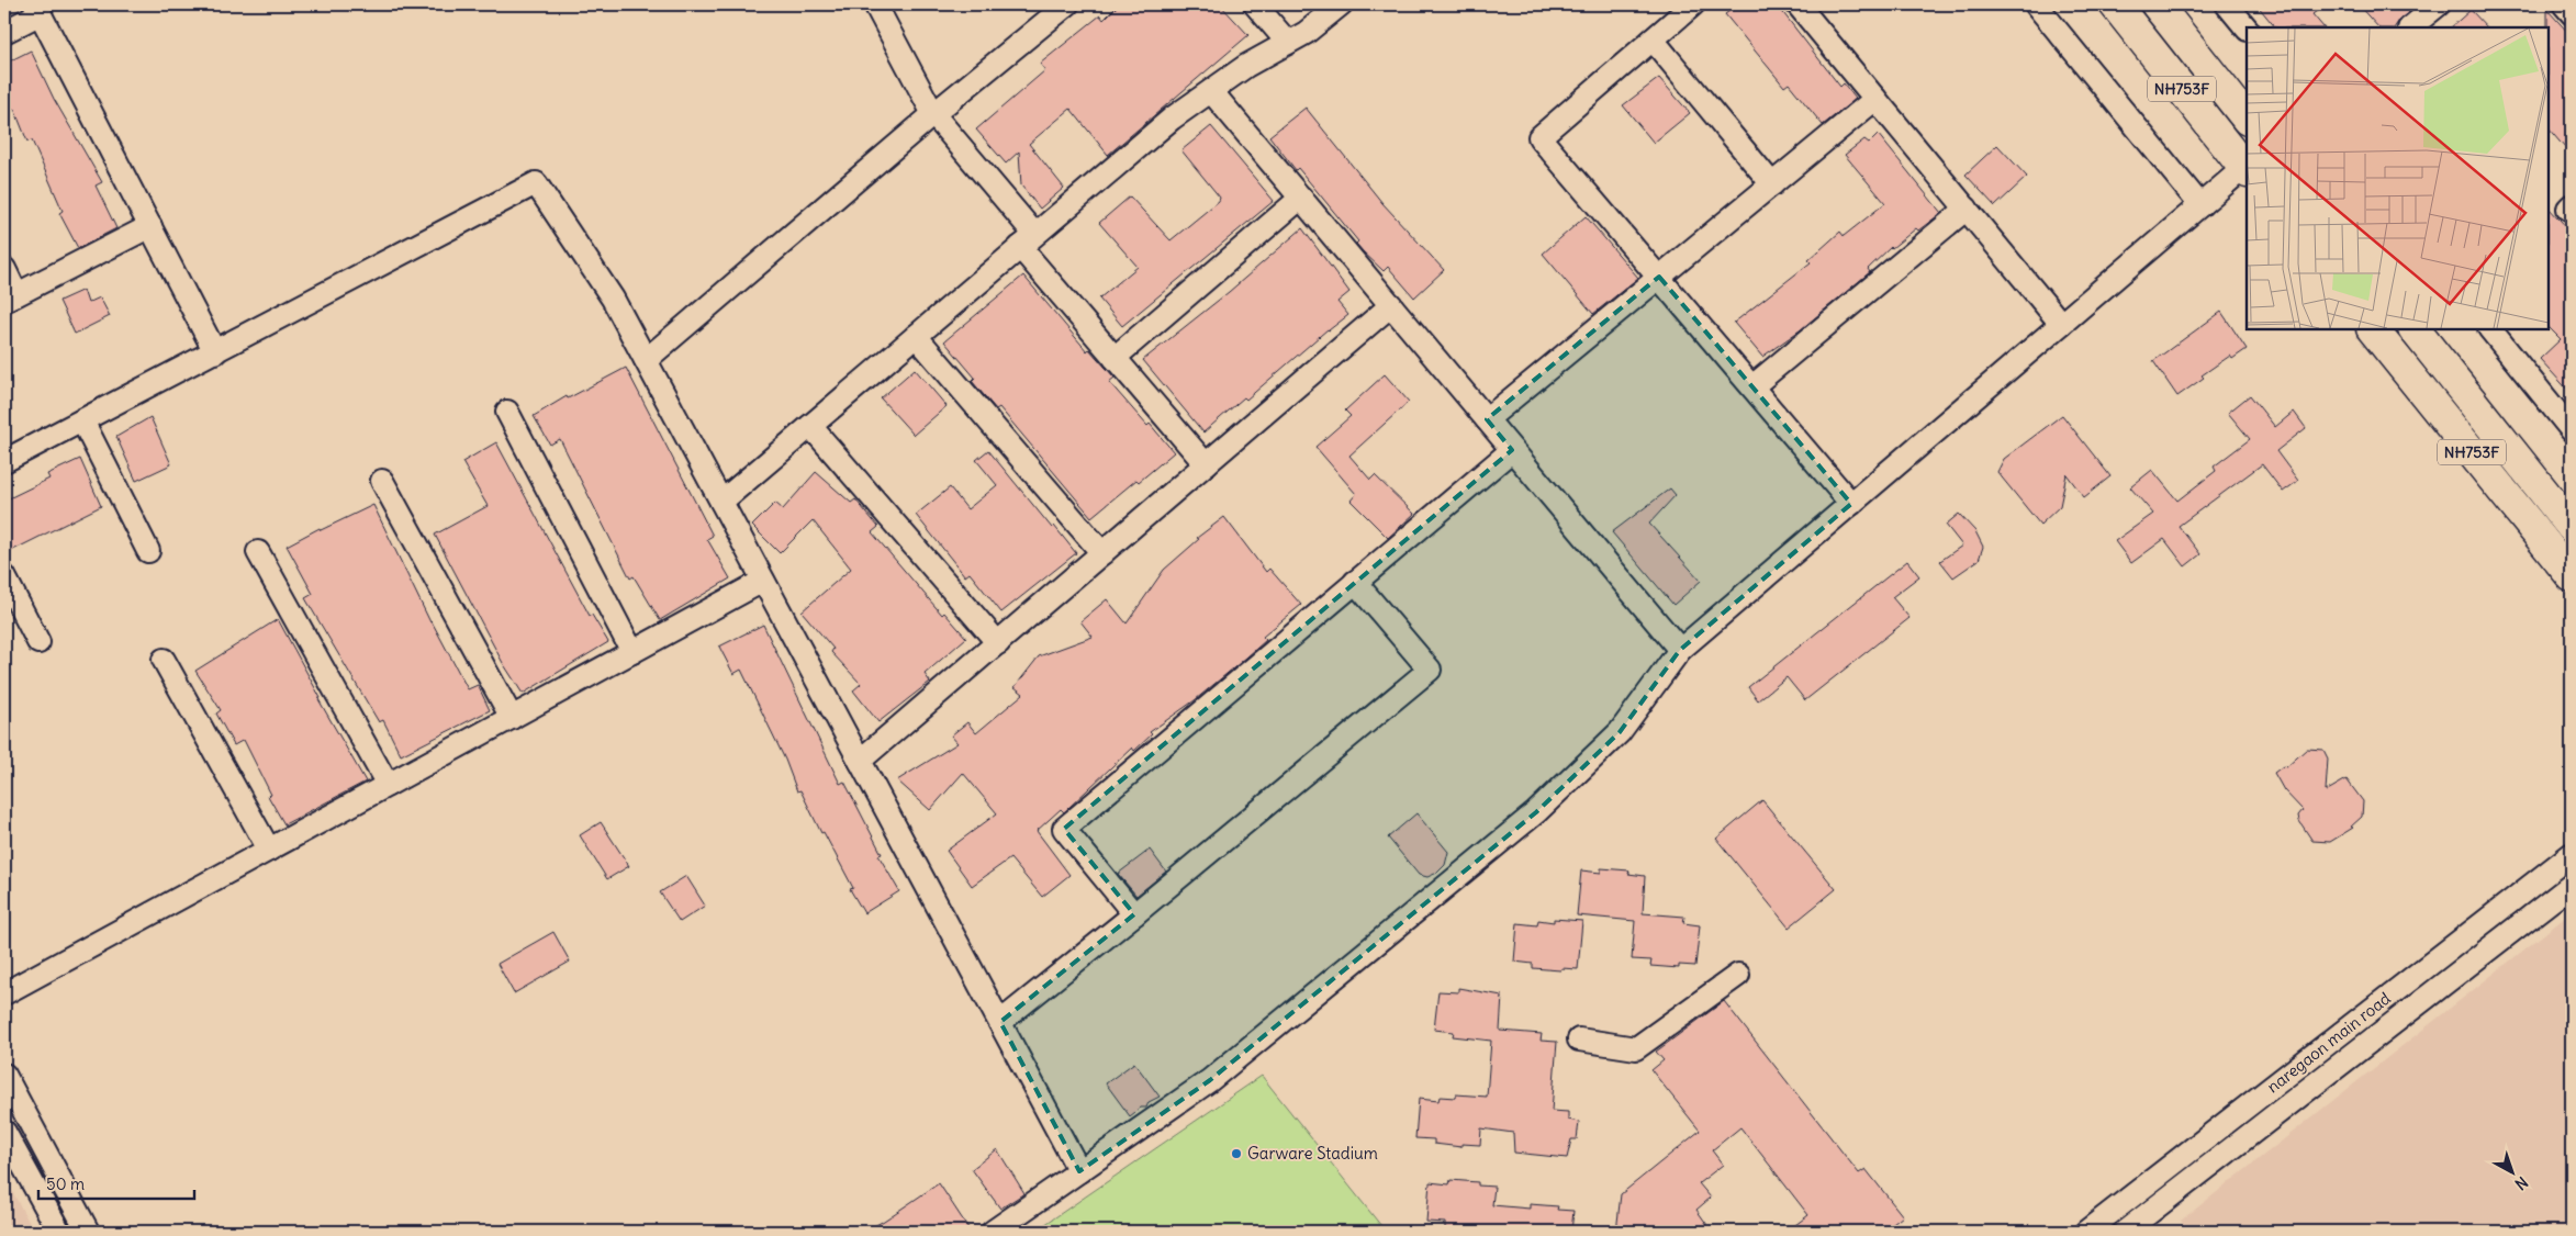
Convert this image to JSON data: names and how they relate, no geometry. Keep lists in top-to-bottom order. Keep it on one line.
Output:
{"streets":{"highway":["NH753F"],"street":["naregaon main road"]},"places":["Garware Stadium"],"scale_bar":"50 m","north":"bottom right"}
